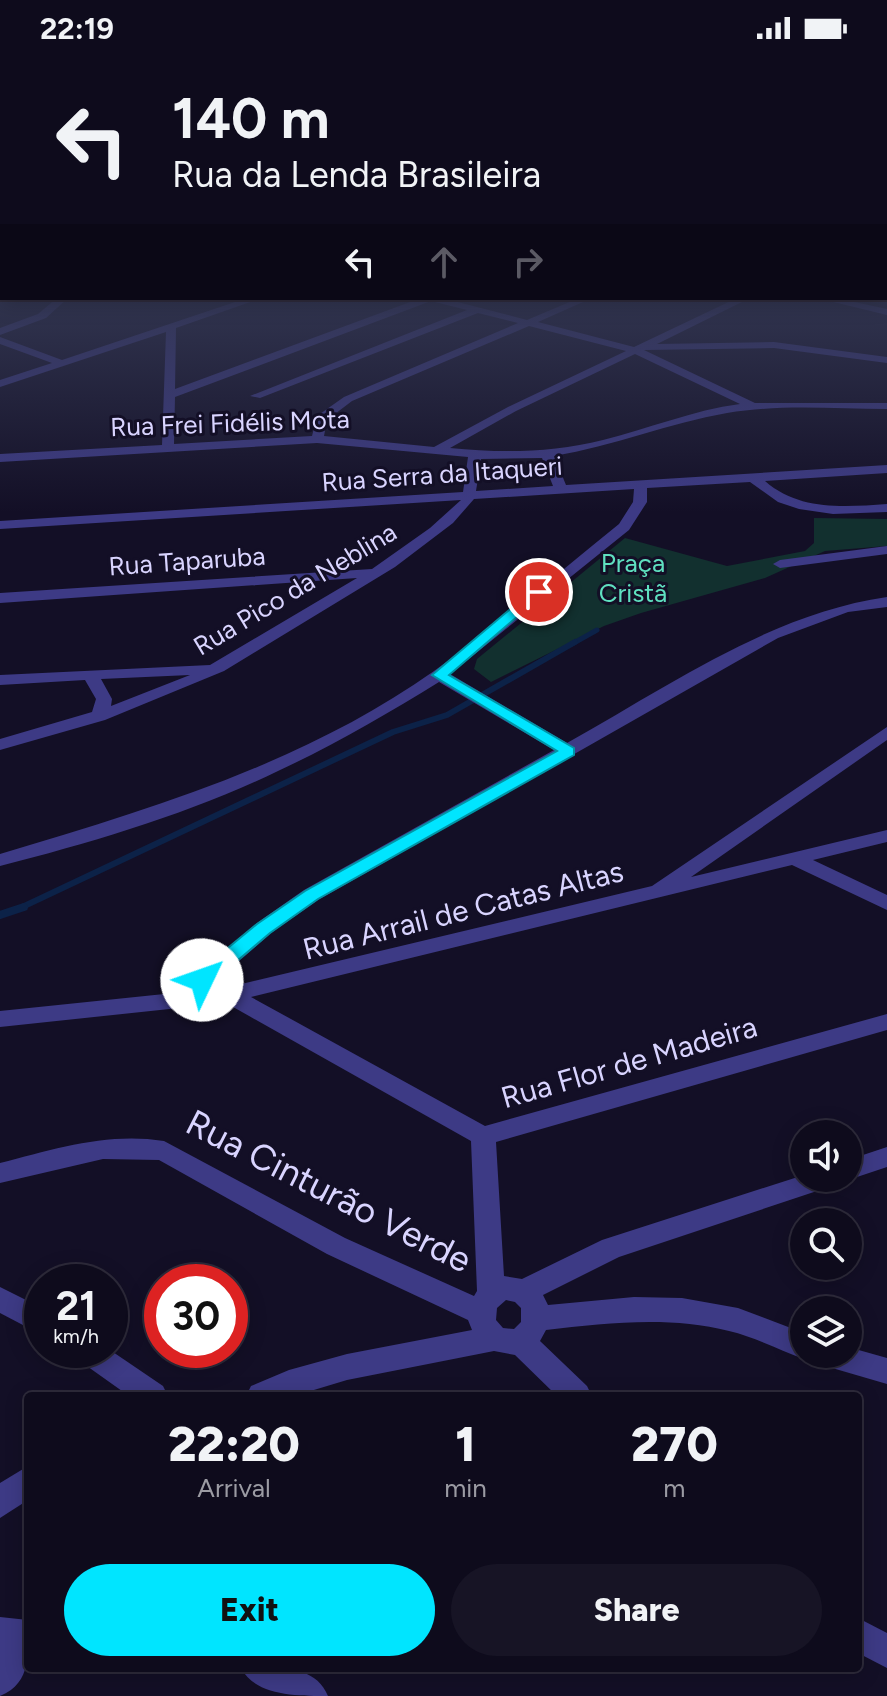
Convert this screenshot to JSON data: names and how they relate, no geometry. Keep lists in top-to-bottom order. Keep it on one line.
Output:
{"streets":{"street":["Rua Frei Fidélis Mota","Rua Serra da Itaqueri","Rua Taparuba","Rua Pico da Neblina","Rua Arrail de Catas Altas","Rua Flor de Madeira","Rua Cinturão Verde"]},"crossings":[["Rua Serra da Itaqueri","Rua Pico da Neblina"],["Rua Taparuba","Rua Pico da Neblina"],["Rua Arrail de Catas Altas","Rua Flor de Madeira"]],"parks":["Praça Cristã"],"page":{"status":"22:19","turn":["140 m","Rua da Lenda Brasileira"],"speed":"21 km/h","limit":"30","eta":["22:20","Arrival","1","min","270","m"],"buttons":["Exit","Share"]}}
